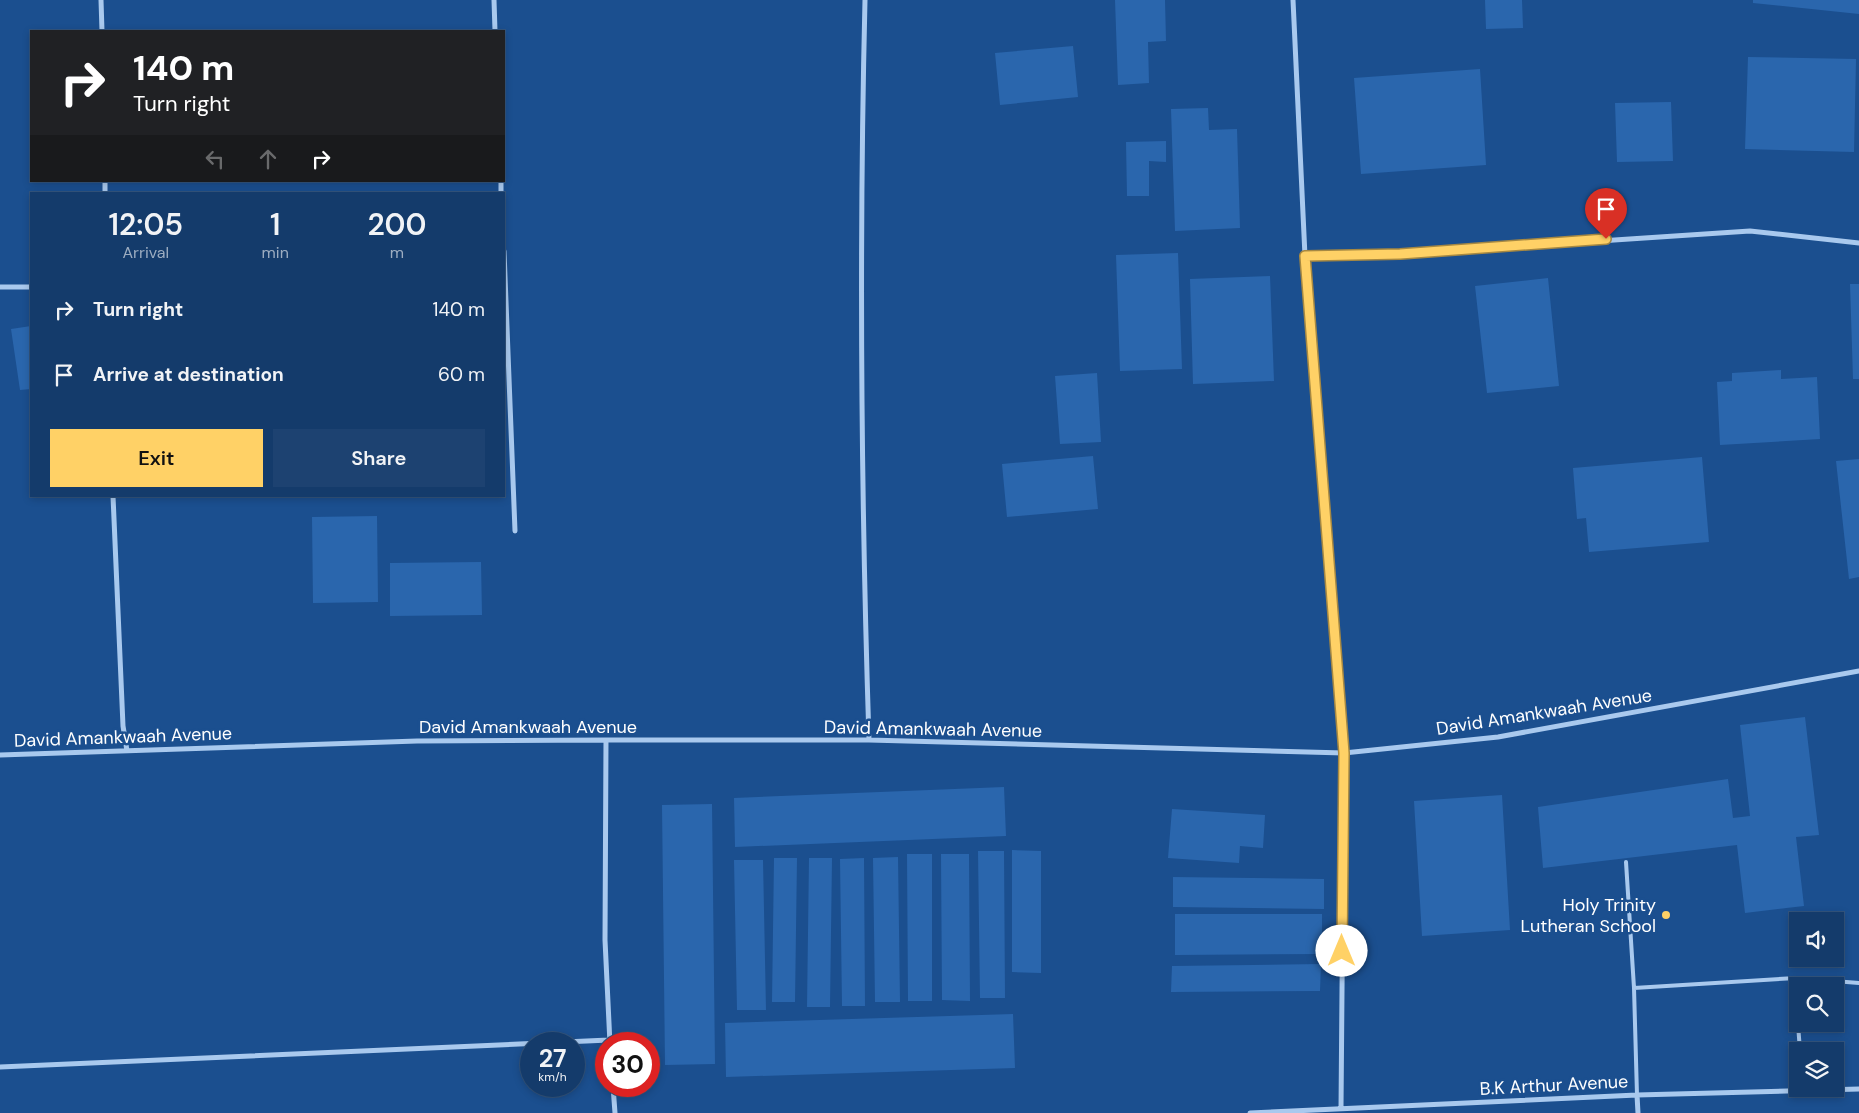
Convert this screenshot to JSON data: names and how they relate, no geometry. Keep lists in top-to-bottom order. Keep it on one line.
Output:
{"streets":{"street":["David Amankwaah Avenue","B.K Arthur Avenue"]},"places":["Holy Trinity Lutheran School"],"page":{"turn":["140 m","Turn right"],"eta":["12:05","Arrival","1","min","200","m"],"list":[{"name":"Turn right","value":"140 m"},{"name":"Arrive at destination","value":"60 m"}],"buttons":["Exit","Share"],"speed":"27 km/h","limit":"30"}}
